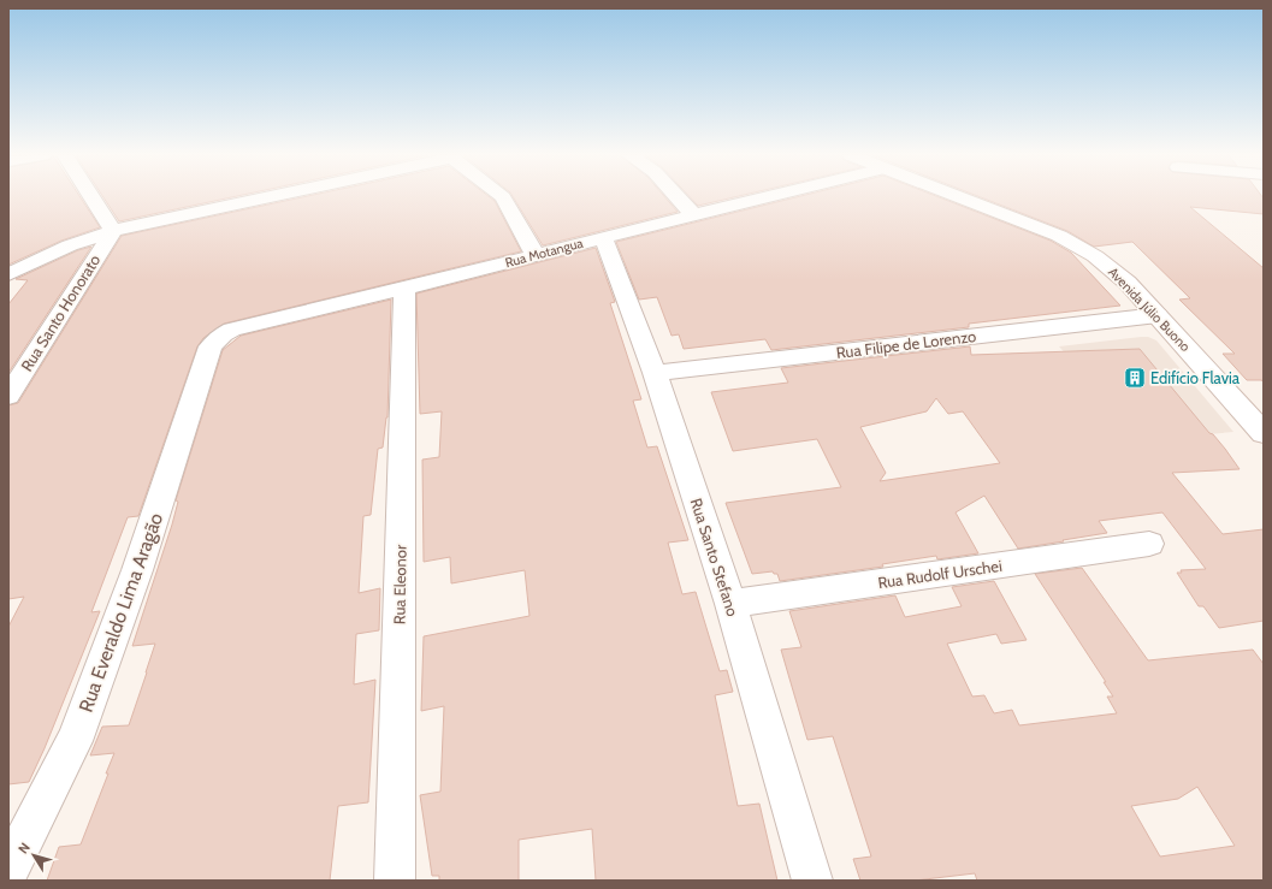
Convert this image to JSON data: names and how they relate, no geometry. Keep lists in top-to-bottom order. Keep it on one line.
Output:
{"streets":{"street":["Rua Motangua","Avenida Júlio Buono","Rua Santo Honorato","Rua Filipe de Lorenzo","Rua Santo Stefano","Rua Rudolf Urschei","Rua Eleonor","Rua Everaldo Lima Aragão"]},"crossings":[["Rua Motangua","Rua Santo Stefano"],["Rua Motangua","Rua Eleonor"],["Rua Motangua","Rua Everaldo Lima Aragão"],["Avenida Júlio Buono","Rua Filipe de Lorenzo"],["Rua Filipe de Lorenzo","Rua Santo Stefano"],["Rua Santo Stefano","Rua Rudolf Urschei"]],"places":{"building":["Edifício Flavia"]},"north":"top left"}
